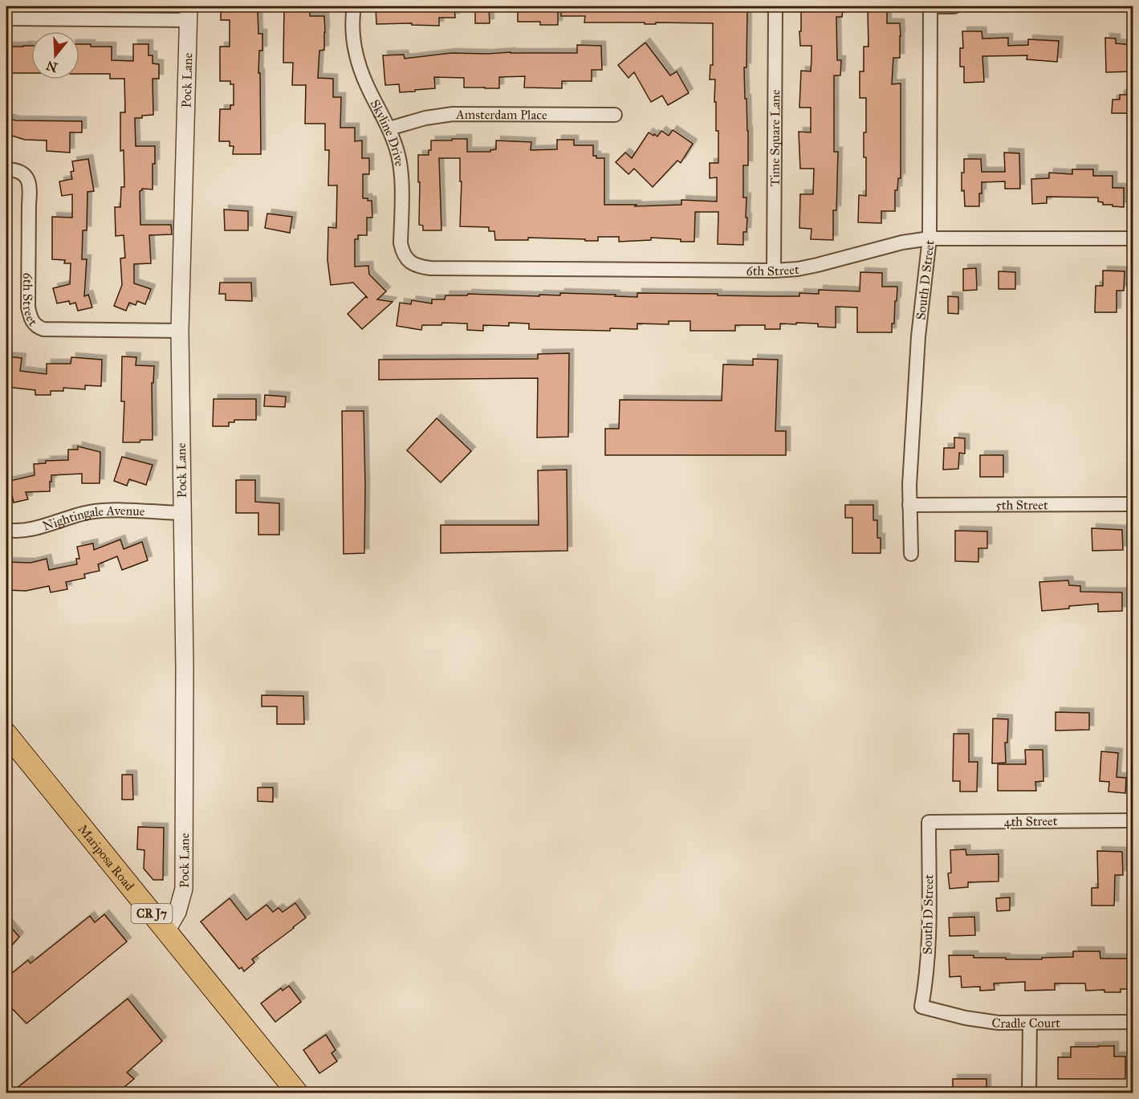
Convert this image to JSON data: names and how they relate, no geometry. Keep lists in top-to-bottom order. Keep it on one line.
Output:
{"streets":{"main road":["Mariposa Road","CR J7"],"street":["Pock Lane","Amsterdam Place","Skyline Drive","Time Square Lane","6th Street","South D Street","5th Street","Nightingale Avenue","4th Street","Cradle Court"]},"crossings":[["Pock Lane","6th Street"],["Pock Lane","Nightingale Avenue"],["Pock Lane","Mariposa Road"],["Amsterdam Place","Skyline Drive"],["Skyline Drive","6th Street"],["Time Square Lane","6th Street"],["6th Street","South D Street"],["South D Street","5th Street"],["South D Street","4th Street"],["South D Street","Cradle Court"]],"north":"bottom"}
